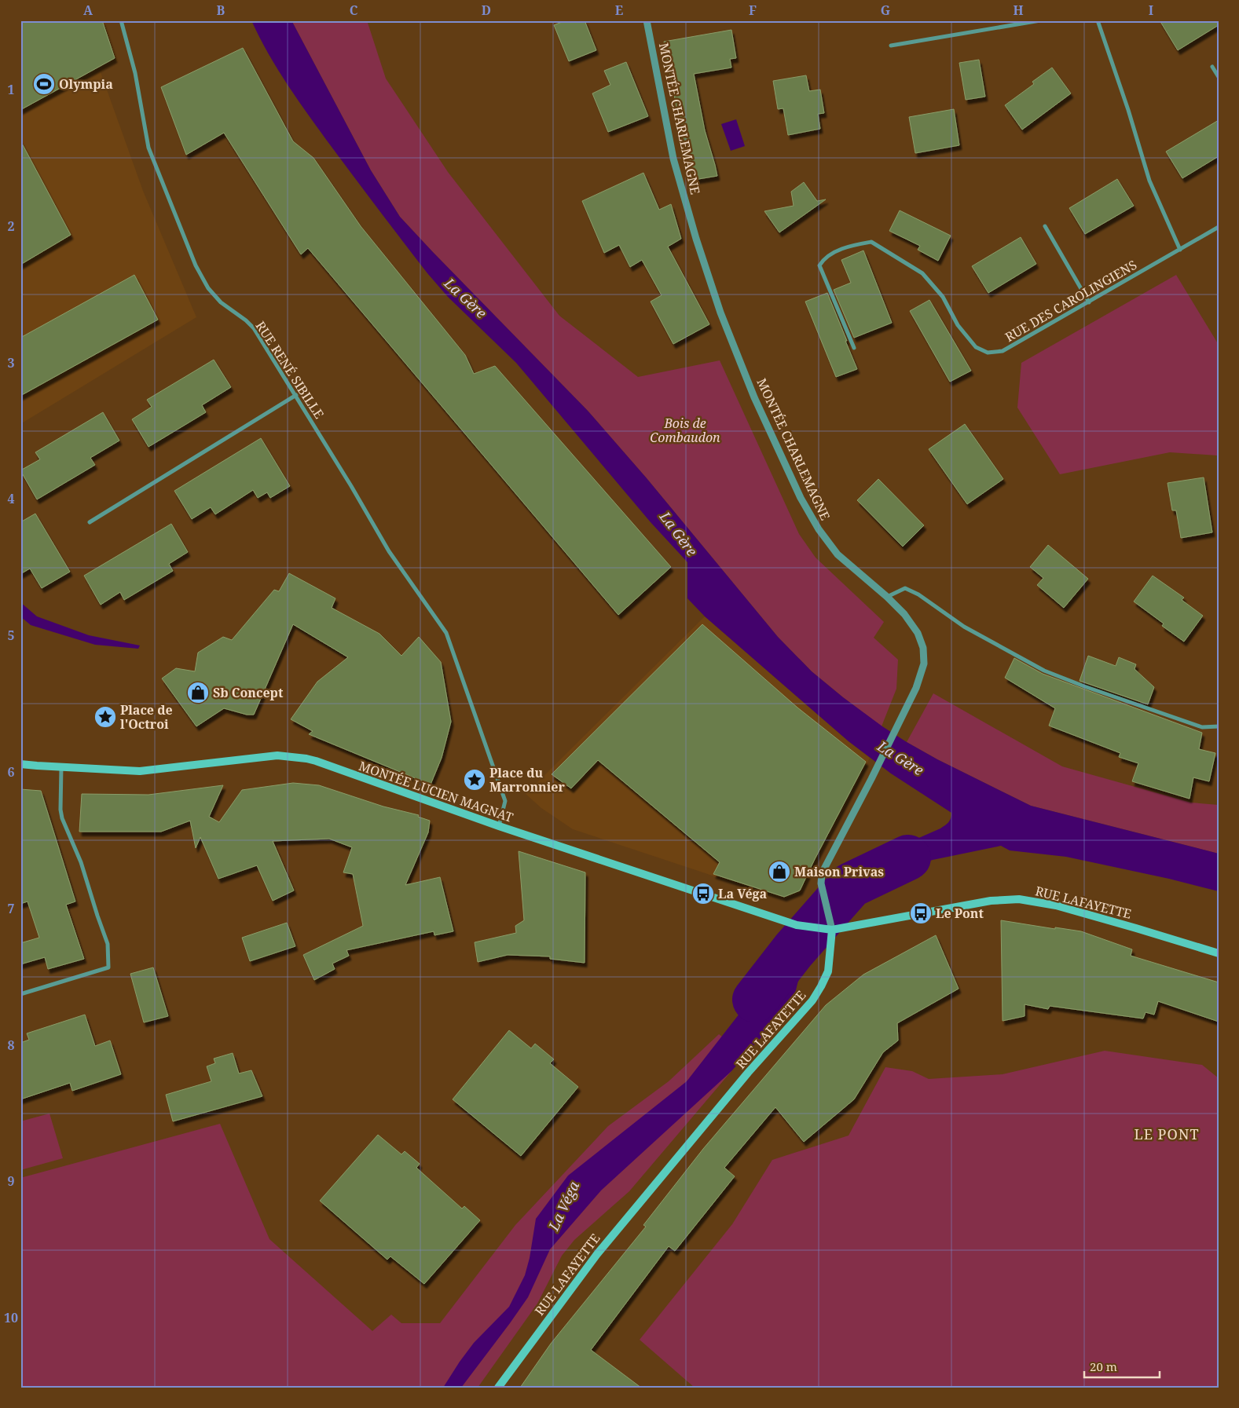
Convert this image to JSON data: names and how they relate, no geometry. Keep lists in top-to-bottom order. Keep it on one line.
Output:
{"streets":{"main road":["MONTÉE LUCIEN MAGNAT","RUE LAFAYETTE"],"street":["MONTÉE CHARLEMAGNE","RUE DES CAROLINGIENS","RUE RENÉ SIBILLE"]},"crossings":[["MONTÉE CHARLEMAGNE","MONTÉE LUCIEN MAGNAT"],["MONTÉE CHARLEMAGNE","RUE LAFAYETTE"],["RUE RENÉ SIBILLE","MONTÉE LUCIEN MAGNAT"],["MONTÉE LUCIEN MAGNAT","RUE LAFAYETTE"]],"districts":["LE PONT"],"water":["La Gère","La Véga"],"parks":["Bois de Combaudon"],"places":{"sports":["Olympia"],"shop":["Sb Concept","Maison Privas"],"place":["Place de l'Octroi","Place du Marronnier"],"bus stop":["La Véga","Le Pont"]},"scale_bar":"20 m","grid":{"columns":["A","B","C","D","E","F","G","H","I"],"rows":["1","2","3","4","5","6","7","8","9","10"]}}
